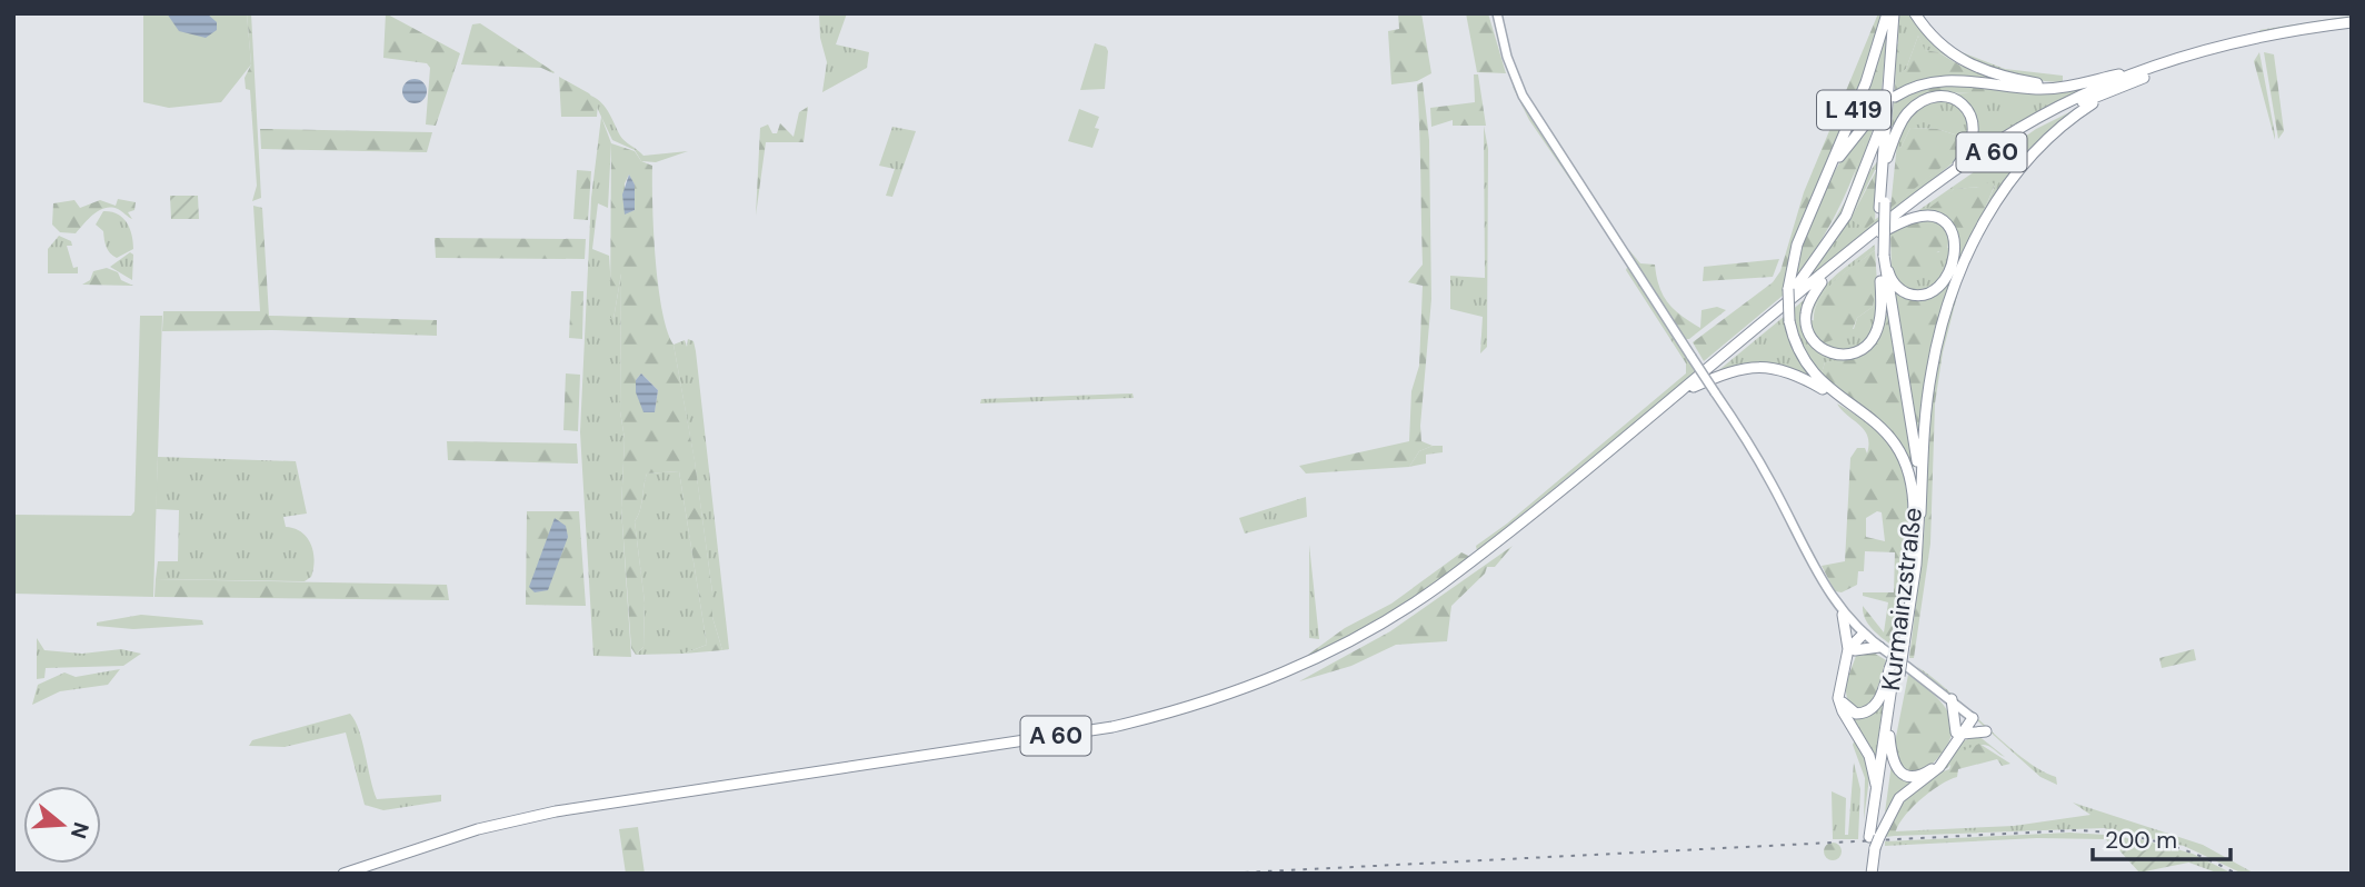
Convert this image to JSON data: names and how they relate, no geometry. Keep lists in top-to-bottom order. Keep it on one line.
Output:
{"streets":{"highway":["L 419","A 60","Kurmainzstraße"]},"crossings":[["L 419","Kurmainzstraße"]],"scale_bar":"200 m","north":"right"}
